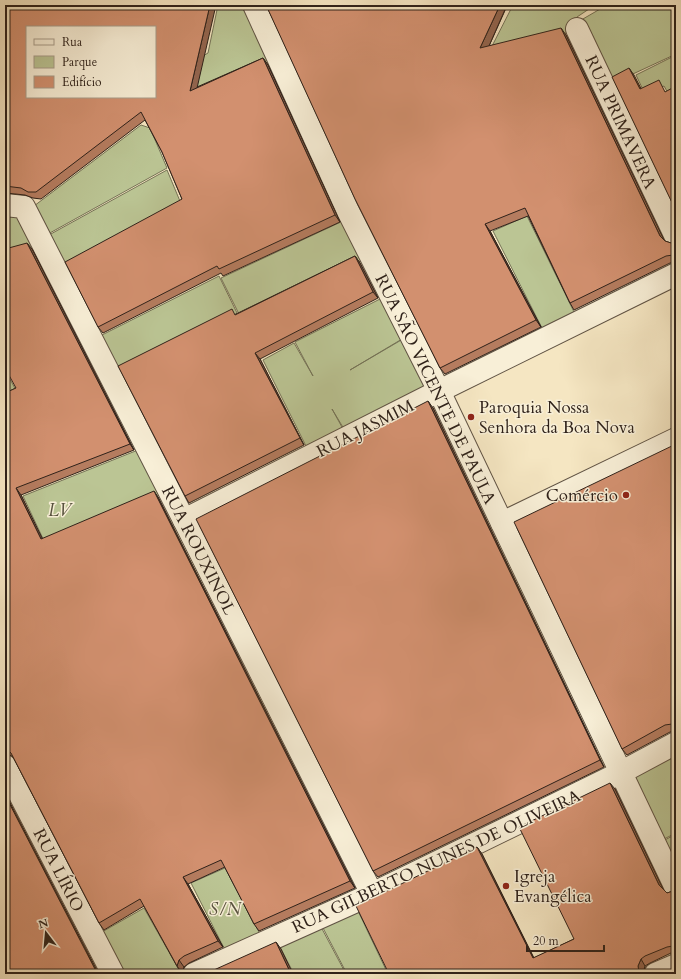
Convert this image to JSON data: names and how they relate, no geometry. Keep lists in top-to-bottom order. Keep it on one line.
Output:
{"streets":{"street":["RUA PRIMAVERA","RUA SÃO VICENTE DE PAULA","RUA JASMIM","RUA ROUXINOL","RUA GILBERTO NUNES DE OLIVEIRA","RUA LÍRIO"]},"crossings":[["RUA SÃO VICENTE DE PAULA","RUA JASMIM"],["RUA SÃO VICENTE DE PAULA","RUA GILBERTO NUNES DE OLIVEIRA"],["RUA JASMIM","RUA ROUXINOL"],["RUA ROUXINOL","RUA GILBERTO NUNES DE OLIVEIRA"]],"parks":["LV","S/N"],"places":["Paroquia Nossa Senhora da Boa Nova","Comércio","Igreja Evangélica"],"legend":["Rua","Parque","Edifício"],"scale_bar":"20 m","north":"top"}
